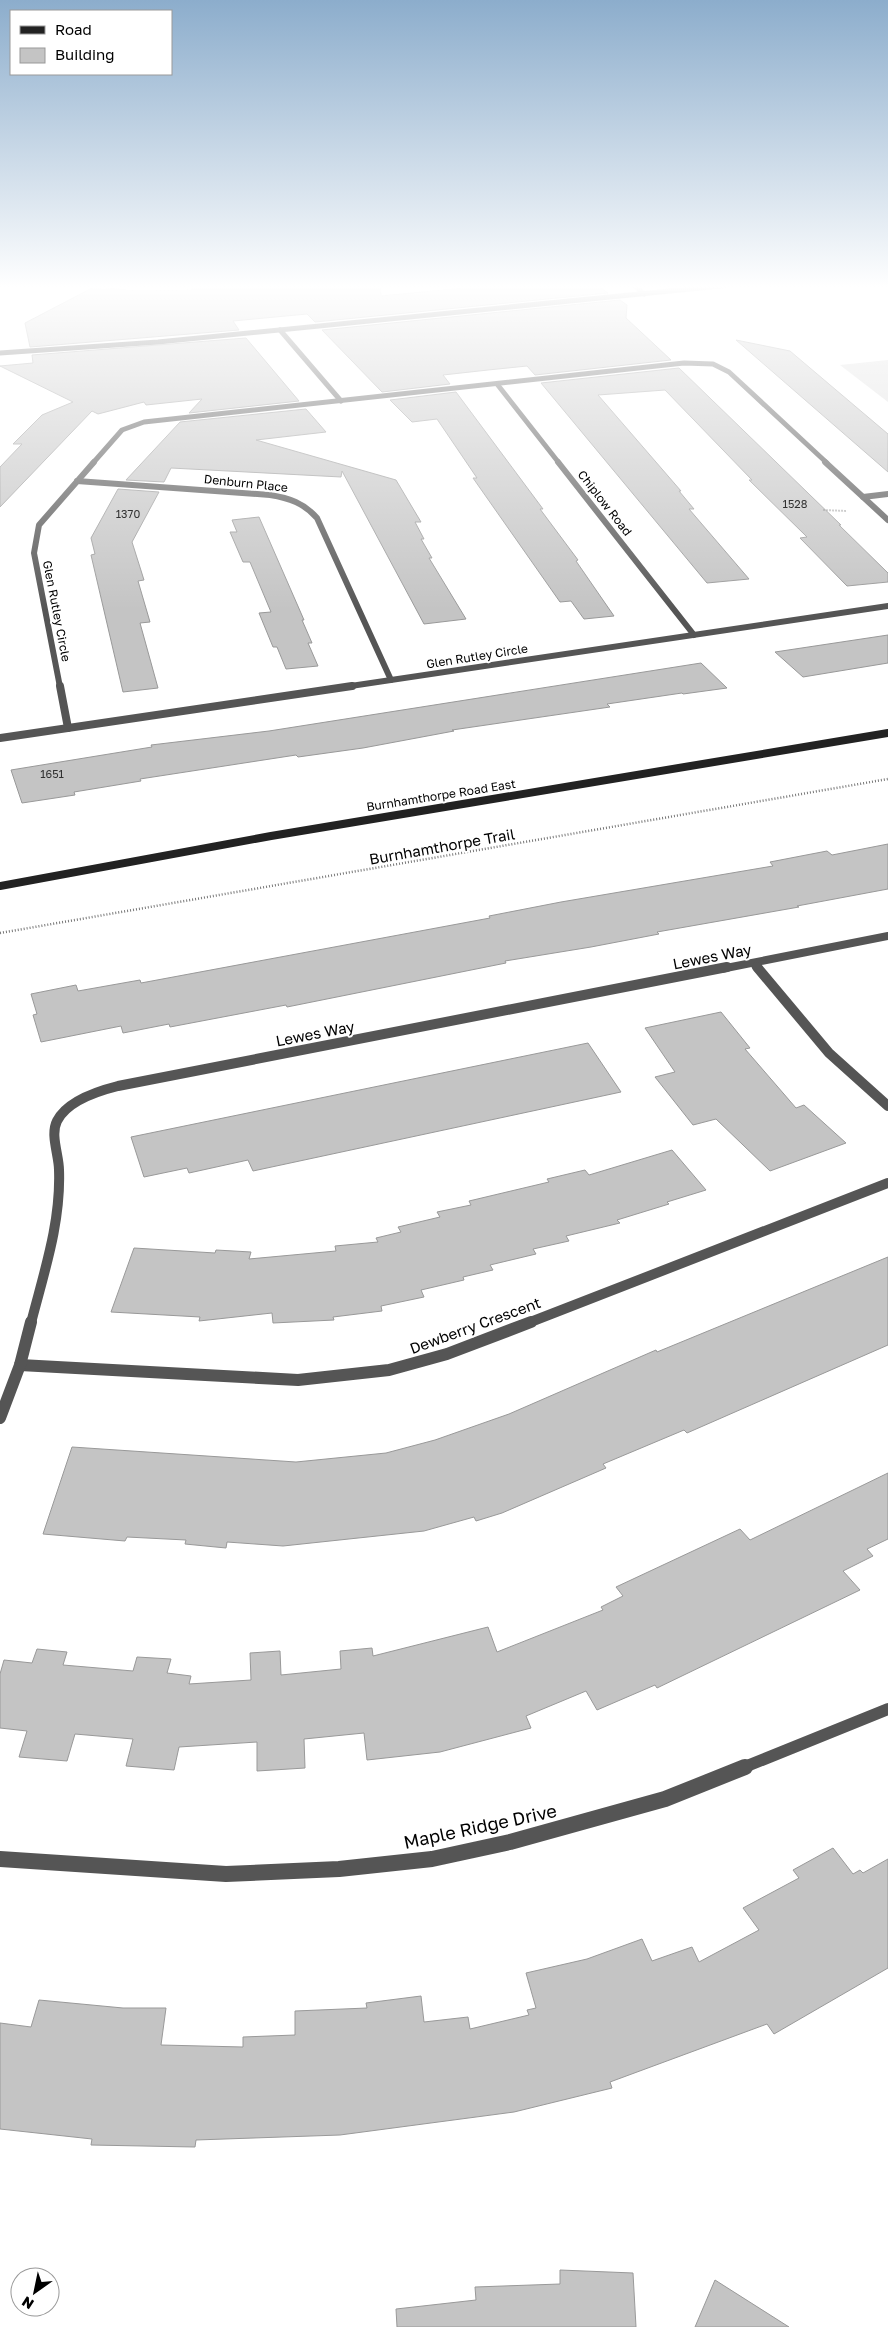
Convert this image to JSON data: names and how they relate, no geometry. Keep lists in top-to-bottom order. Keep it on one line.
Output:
{"streets":{"main road":["Burnhamthorpe Road East"],"street":["Denburn Place","Chiplow Road","Glen Rutley Circle","Lewes Way","Dewberry Crescent","Maple Ridge Drive"],"path":["Burnhamthorpe Trail"]},"crossings":[["Denburn Place","Glen Rutley Circle"],["Chiplow Road","Glen Rutley Circle"],["Lewes Way","Dewberry Crescent"]],"house_numbers":["1528","1370","1651"],"legend":["Road","Building"],"north":"bottom left"}
